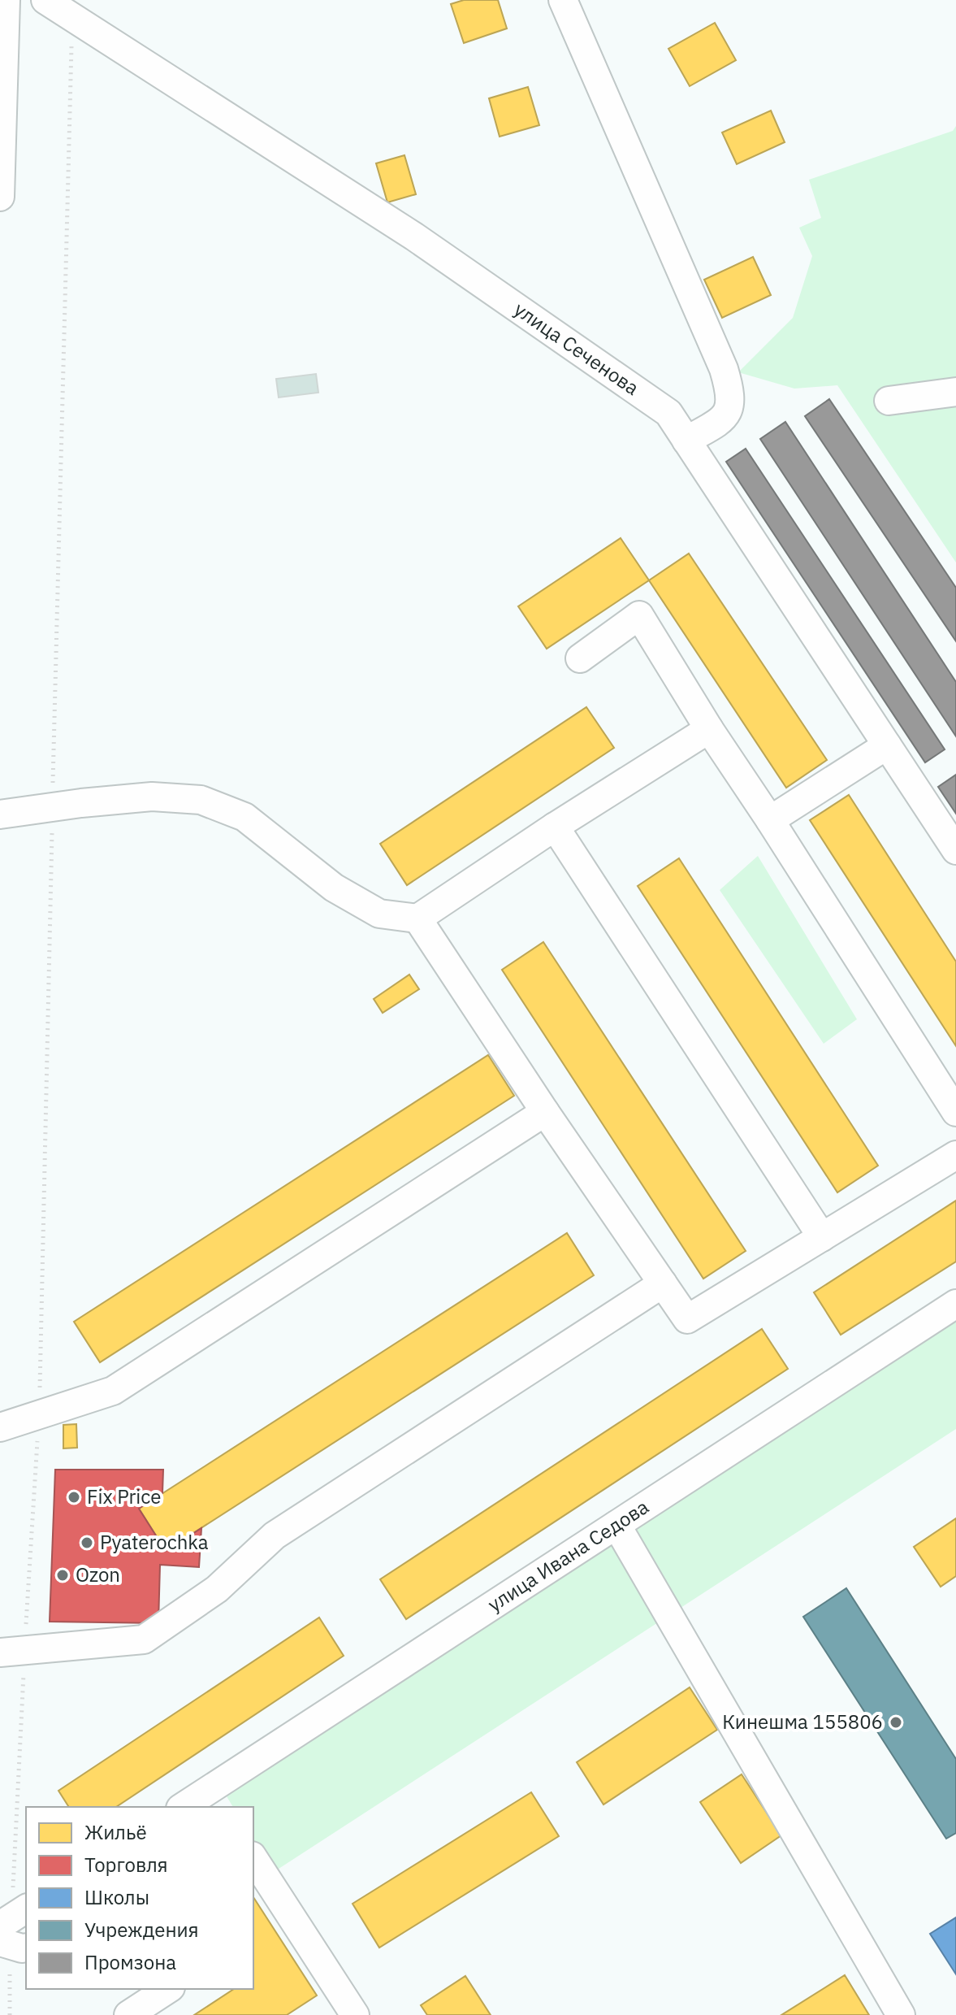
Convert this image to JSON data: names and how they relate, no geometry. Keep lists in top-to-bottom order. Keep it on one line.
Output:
{"streets":{"street":["улица Сеченова","улица Ивана Седова"]},"places":["Fix Price","Pyaterochka","Ozon","Кинешма 155806"],"legend":["Жильё","Торговля","Школы","Учреждения","Промзона"]}
